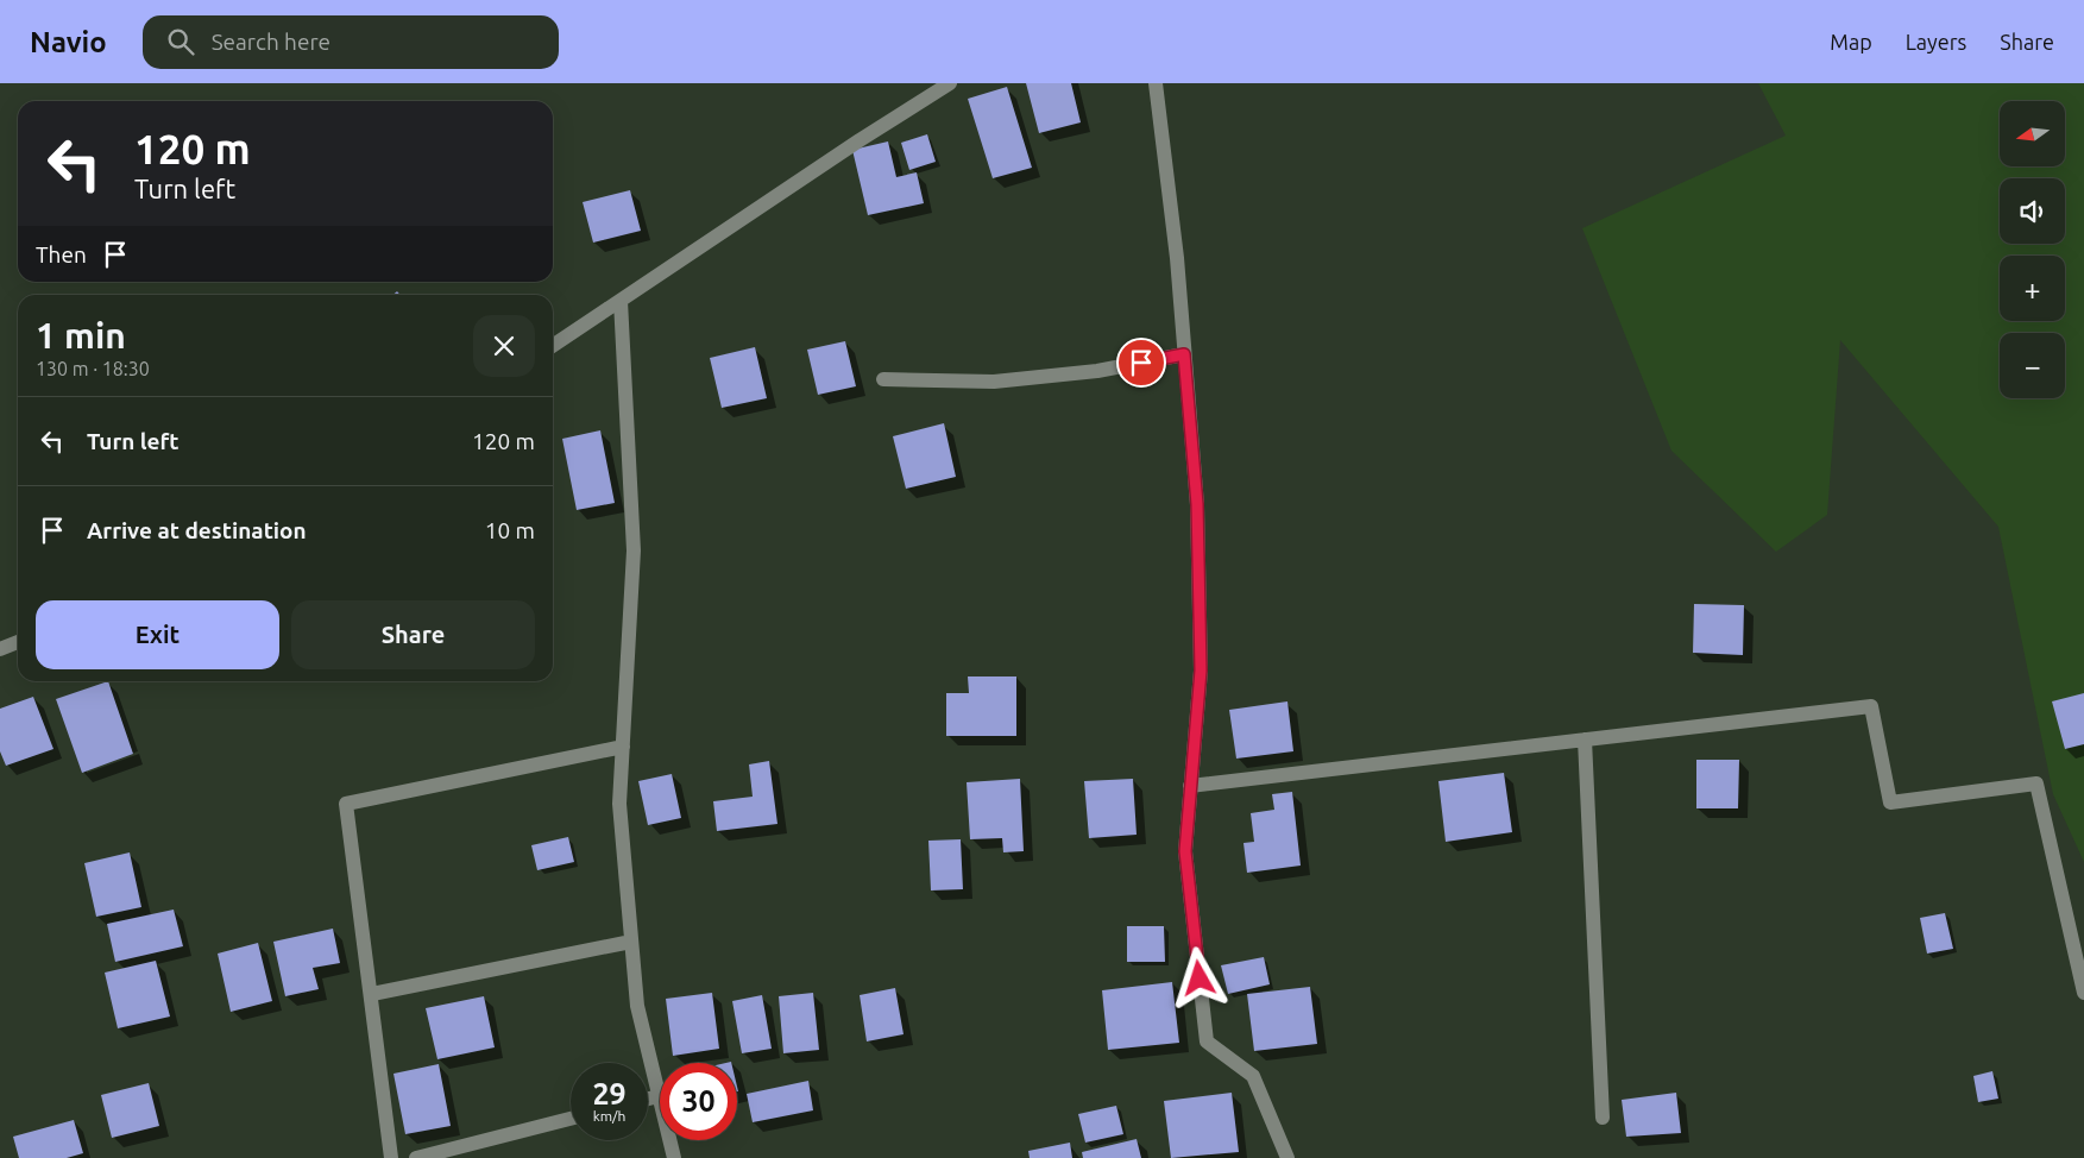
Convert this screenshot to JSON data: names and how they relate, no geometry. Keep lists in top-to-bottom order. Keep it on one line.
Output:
{"north":"left","page":{"header":"Navio","search":"Search here","nav":["Map","Layers","Share"],"map_buttons":["+","−"],"turn":["120 m","Turn left"],"then":"Then","heading":["1 min","130 m · 18:30"],"list":[{"name":"Turn left","value":"120 m"},{"name":"Arrive at destination","value":"10 m"}],"buttons":["Exit","Share"],"speed":"29 km/h","limit":"30"}}
